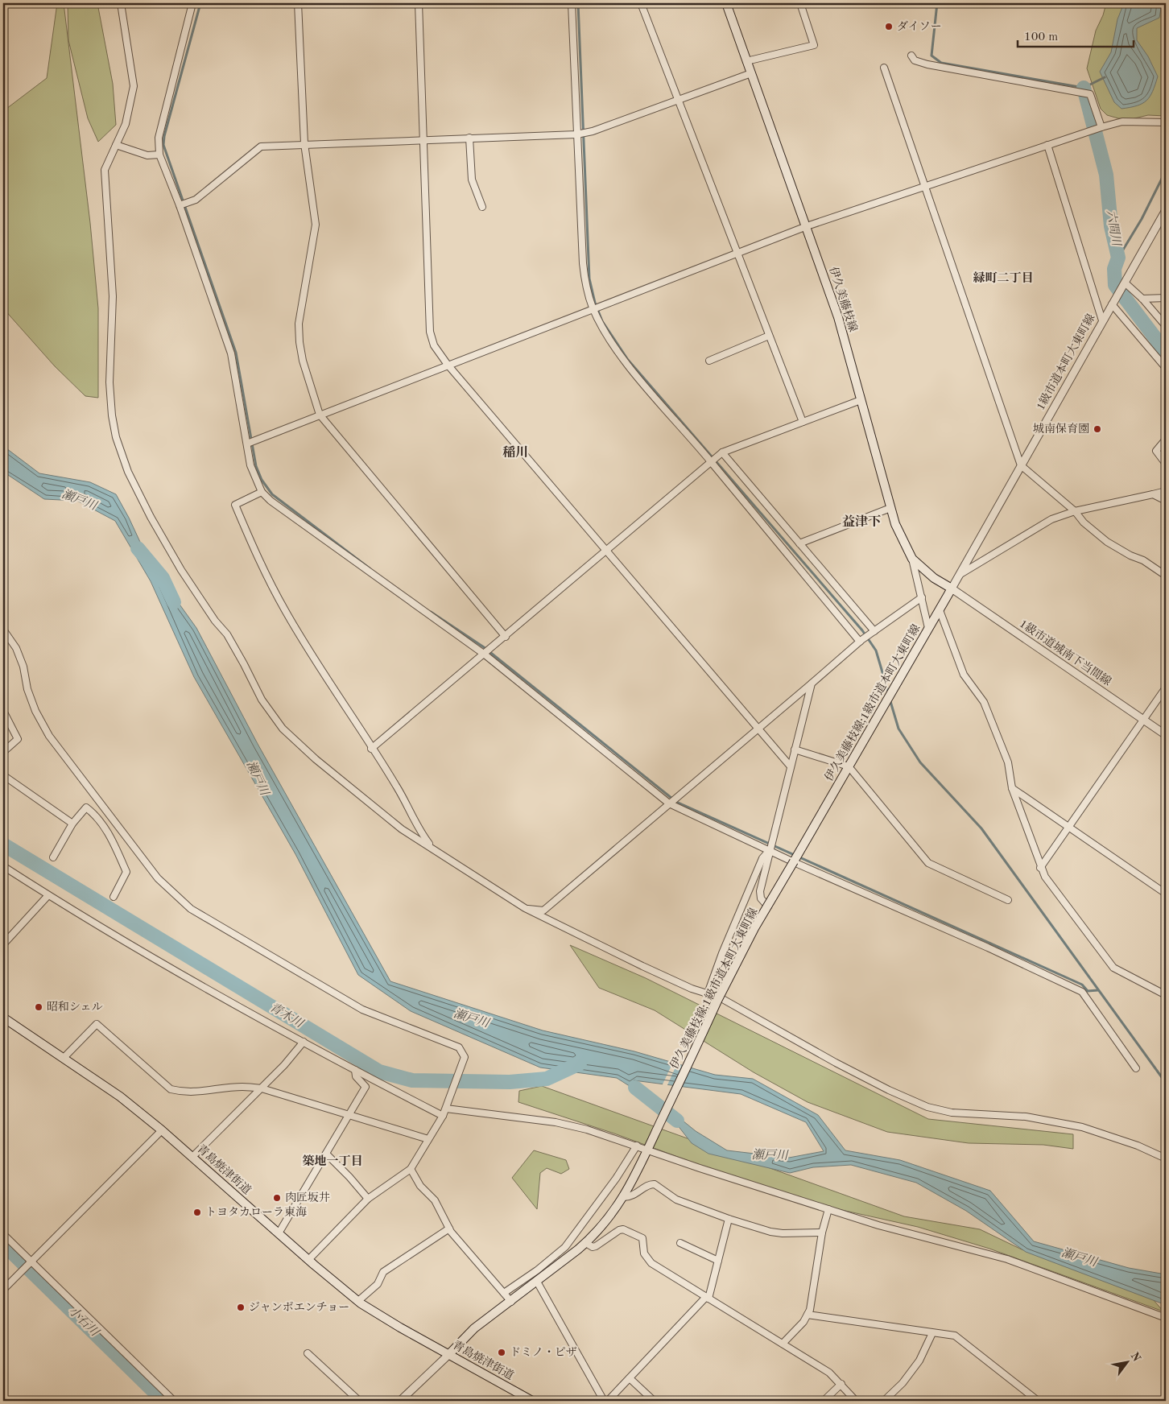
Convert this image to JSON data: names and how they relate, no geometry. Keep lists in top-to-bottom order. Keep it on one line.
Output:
{"streets":{"main road":["伊久美藤枝線","伊久美藤枝線;1級市道本町大東町線","青島焼津街道"],"street":["1級市道本町大東町線","1級市道城南下当間線"]},"crossings":[["伊久美藤枝線","1級市道本町大東町線"],["伊久美藤枝線","1級市道城南下当間線"],["伊久美藤枝線","伊久美藤枝線;1級市道本町大東町線"],["1級市道本町大東町線","1級市道城南下当間線"],["1級市道本町大東町線","伊久美藤枝線;1級市道本町大東町線"],["1級市道城南下当間線","伊久美藤枝線;1級市道本町大東町線"],["伊久美藤枝線;1級市道本町大東町線","青島焼津街道"]],"districts":["緑町二丁目","稲川","益津下","築地一丁目"],"water":["六間川","瀬戸川","青木川","小石川"],"places":["ダイソー","城南保育園","昭和シェル","肉匠坂井","トヨタカローラ東海","ジャンボエンチョー","ドミノ・ピザ"],"scale_bar":"100 m","north":"top right"}
